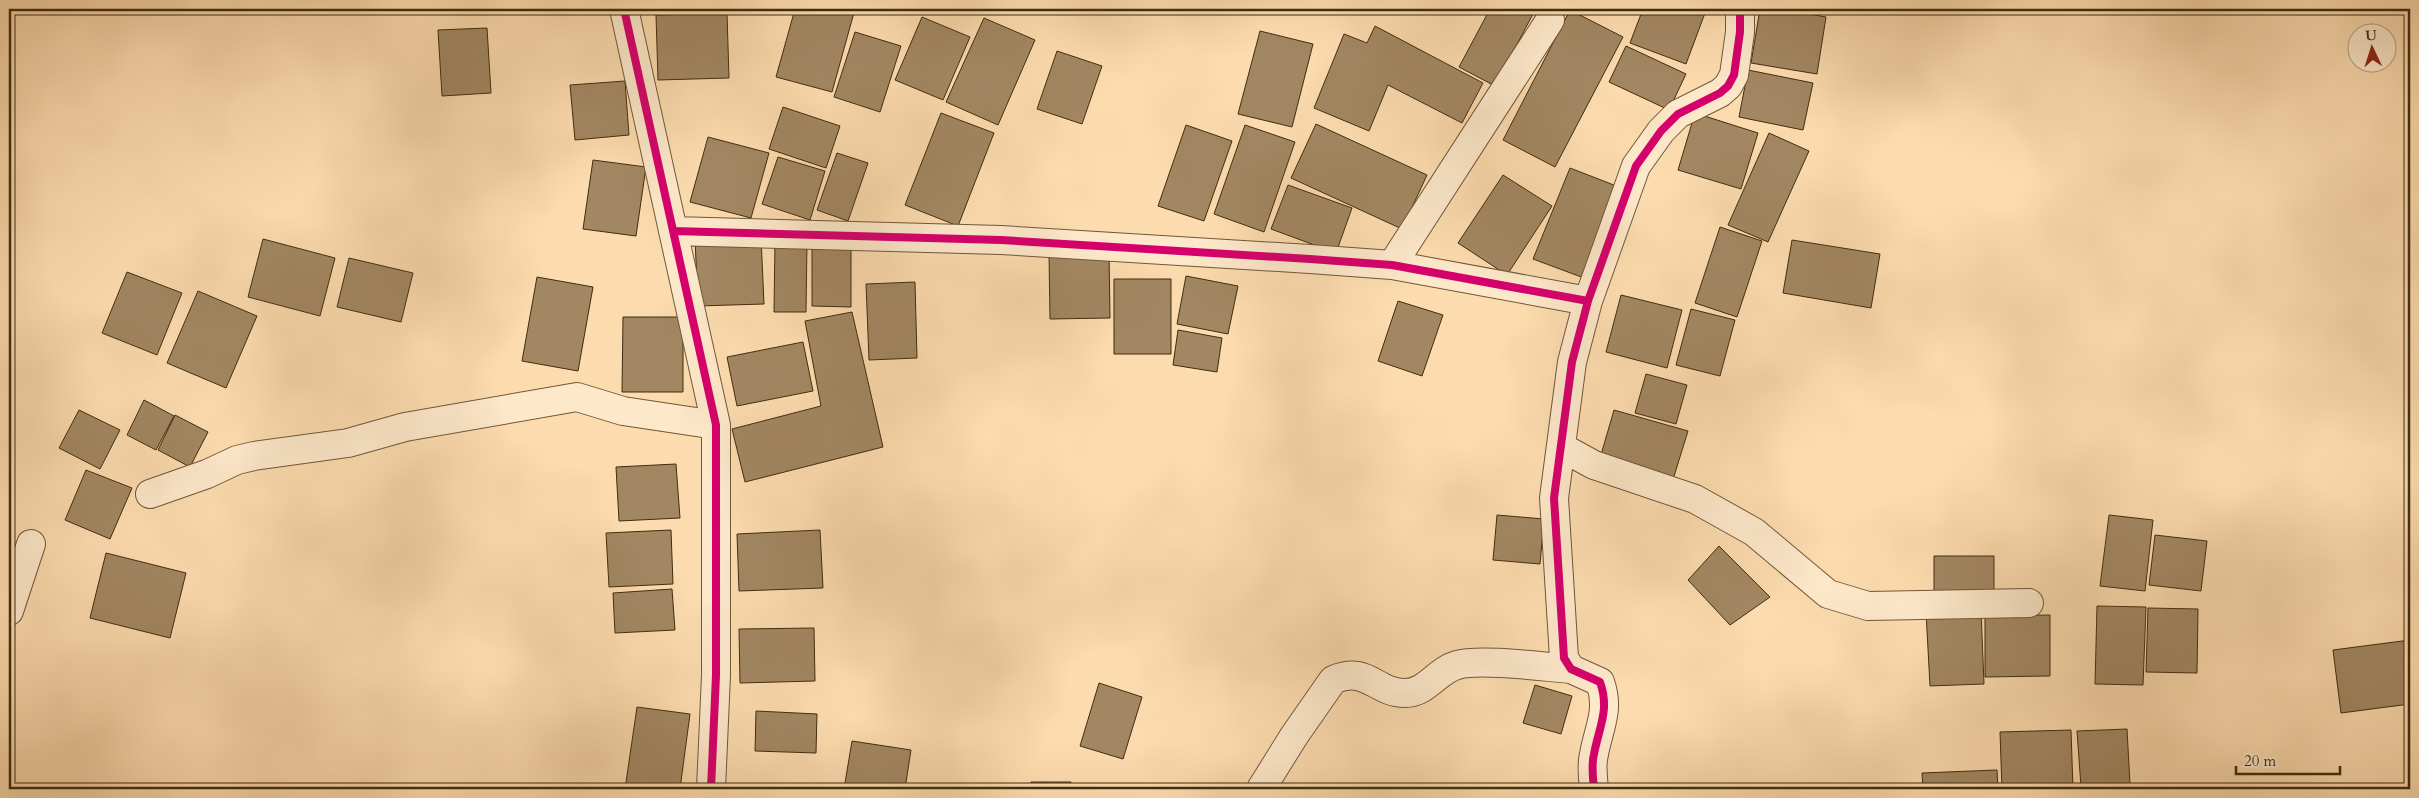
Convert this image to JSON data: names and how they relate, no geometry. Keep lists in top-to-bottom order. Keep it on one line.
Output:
{"scale_bar":"20 m","north":"top"}
